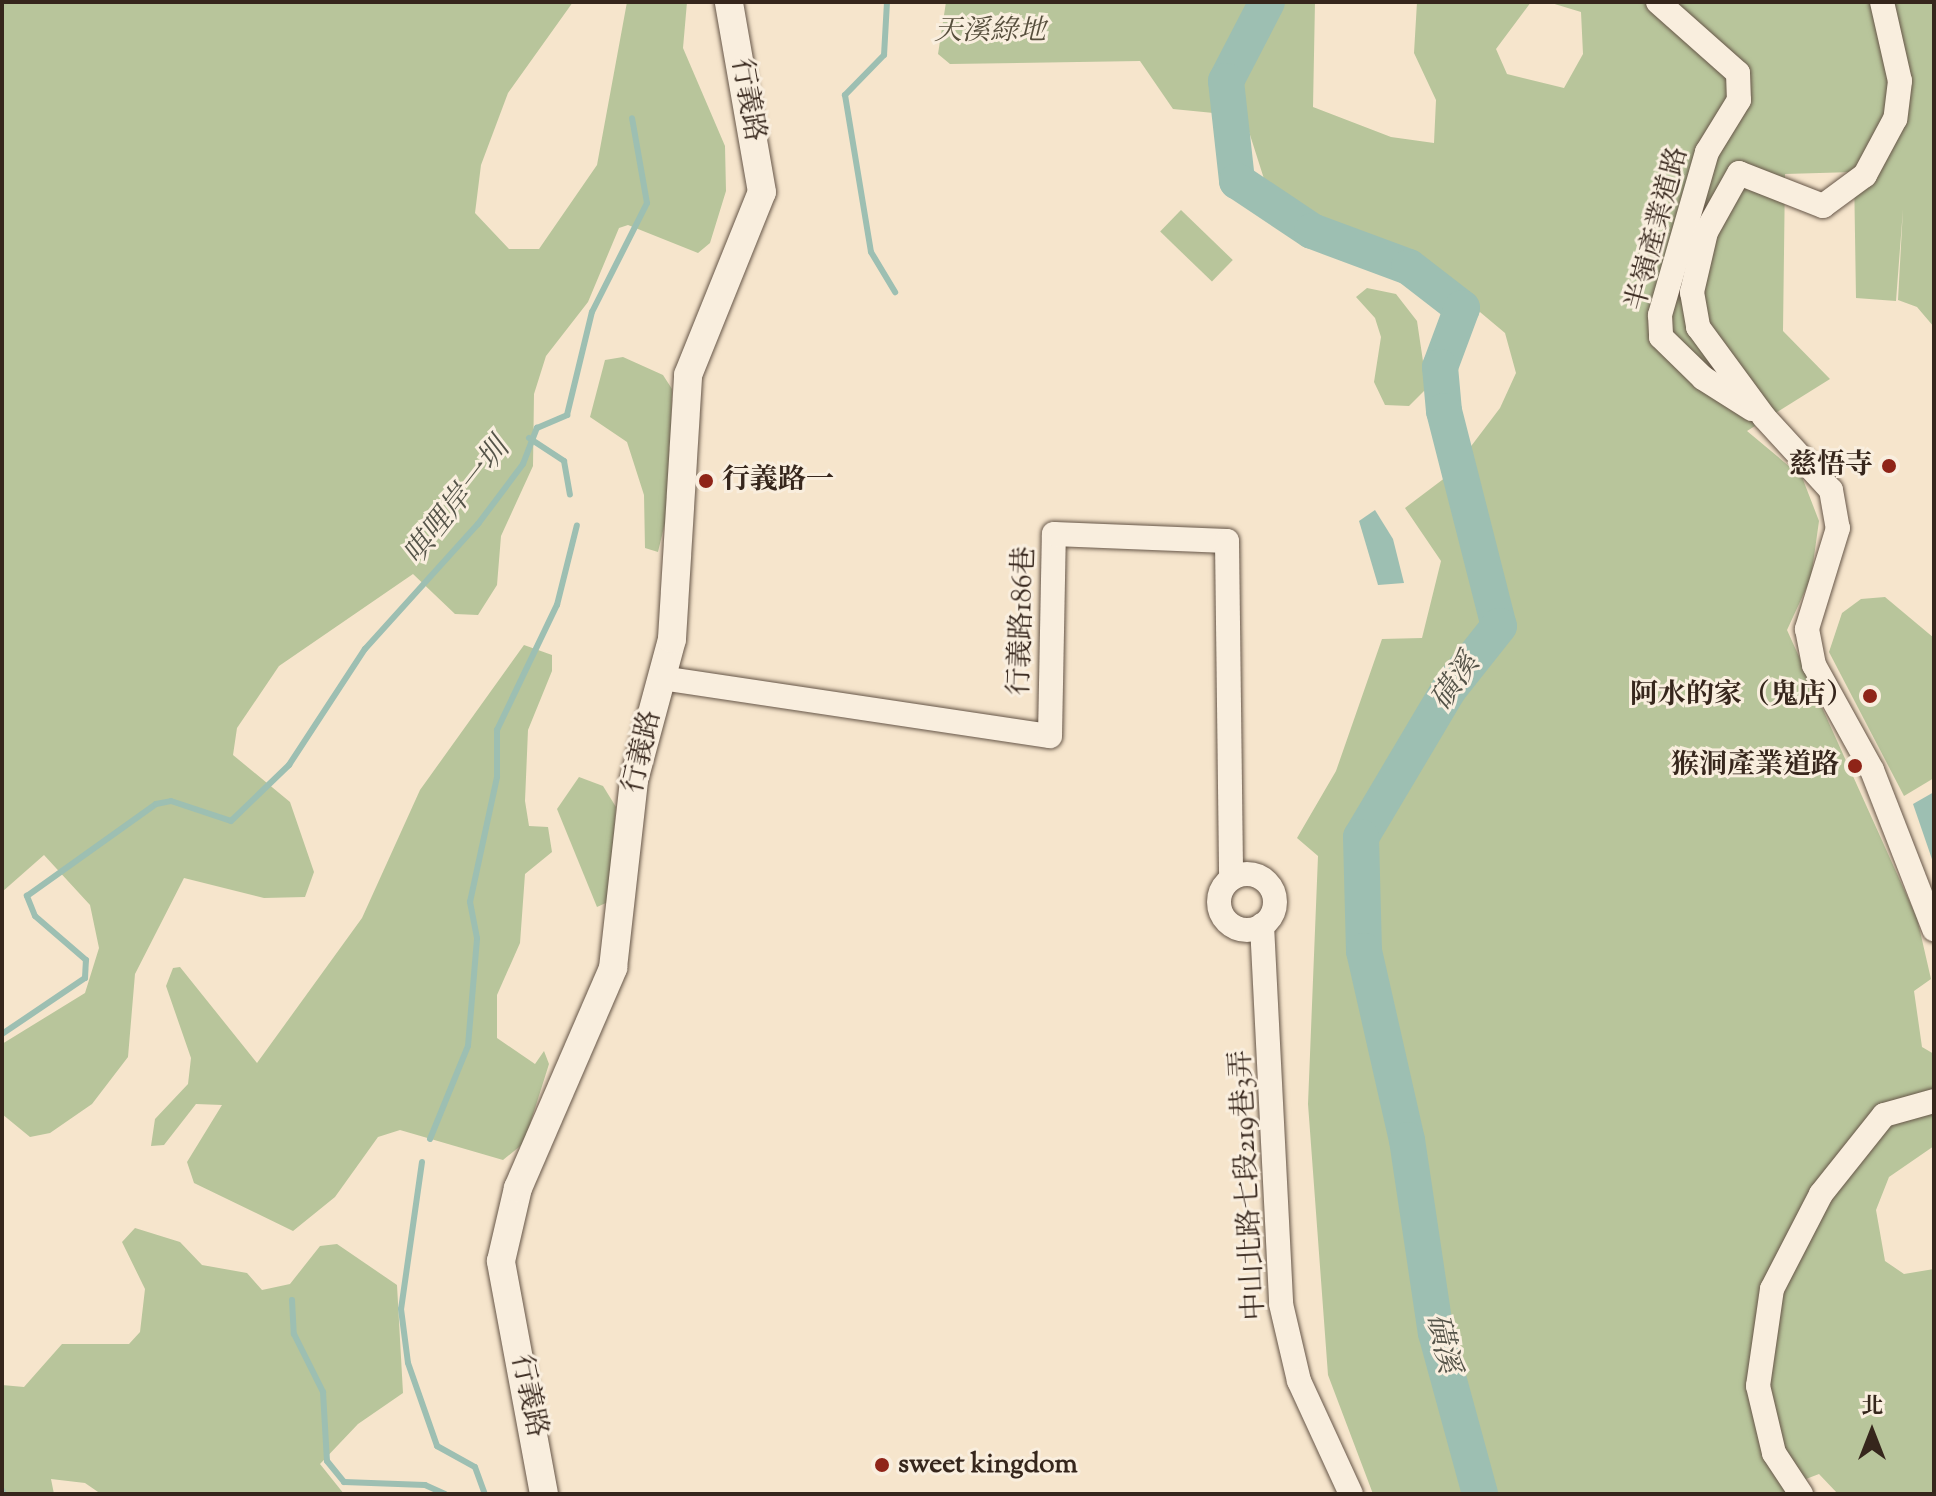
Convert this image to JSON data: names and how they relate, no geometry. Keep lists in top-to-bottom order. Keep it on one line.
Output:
{"streets":{"street":["行義路","半嶺產業道路","行義路186巷","中山北路七段219巷3弄"]},"crossings":[["行義路","行義路186巷"],["行義路186巷","中山北路七段219巷3弄"]],"water":["唭哩岸一圳","磺溪"],"parks":["天溪綠地"],"places":["慈悟寺","行義路一","阿水的家（鬼店）","猴洞產業道路","sweet kingdom"],"north":"top"}
